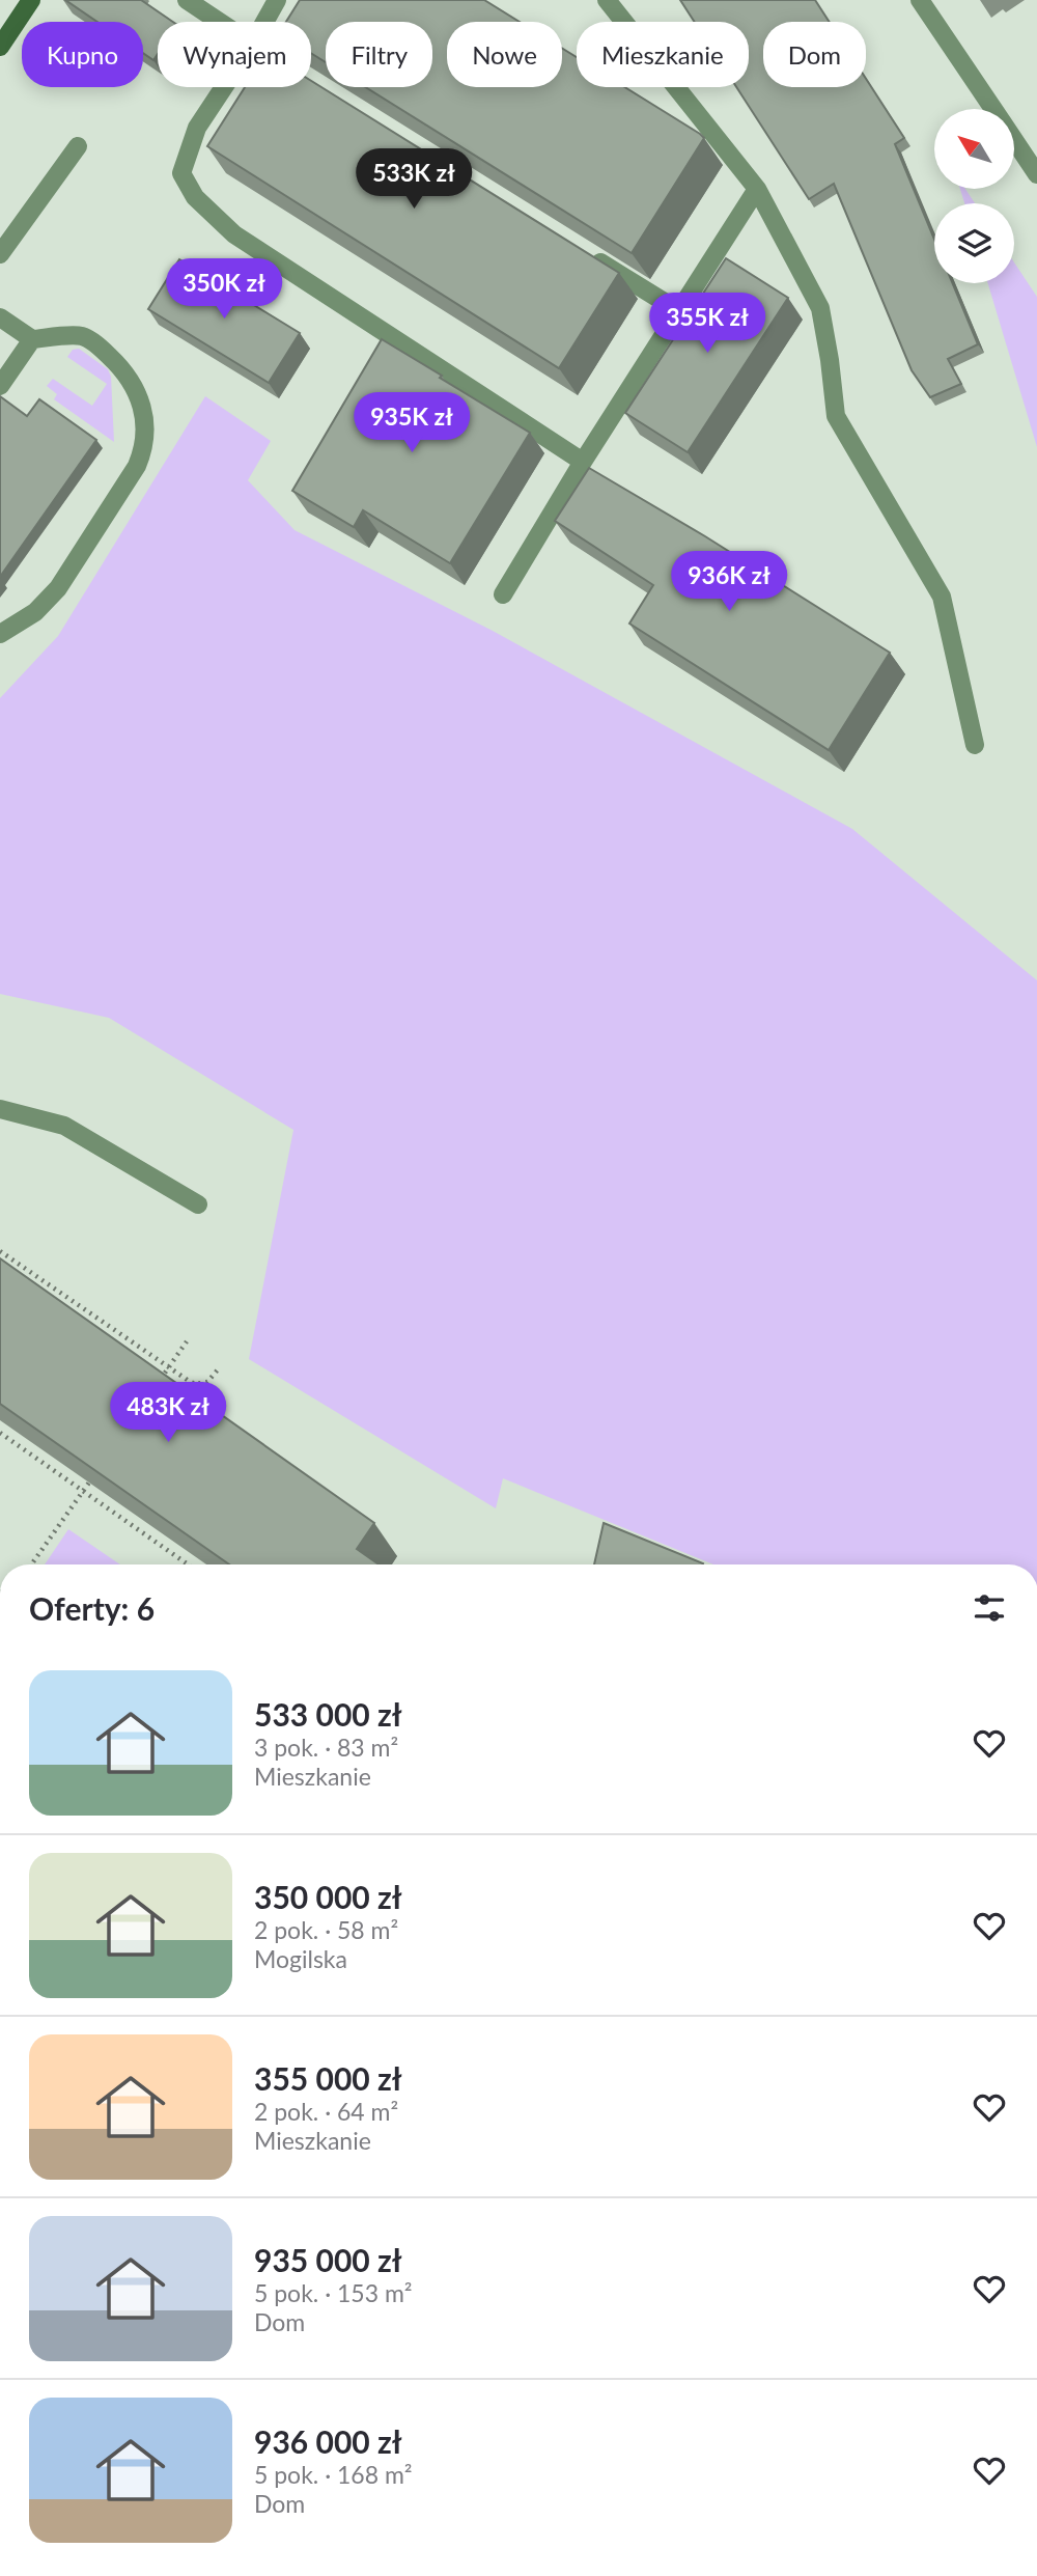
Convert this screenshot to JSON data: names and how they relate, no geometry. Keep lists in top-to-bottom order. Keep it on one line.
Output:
{"north":"top left","page":{"chip":["Kupno","Wynajem","Filtry","Nowe","Mieszkanie","Dom"],"price":["533K zł","350K zł","355K zł","935K zł","936K zł","483K zł"],"heading":"Oferty: 6","list":[{"name":"533 000 zł","note":"3 pok. · 83 m² · Mieszkanie"},{"name":"350 000 zł","note":"2 pok. · 58 m² · Mogilska"},{"name":"355 000 zł","note":"2 pok. · 64 m² · Mieszkanie"},{"name":"935 000 zł","note":"5 pok. · 153 m² · Dom"},{"name":"936 000 zł","note":"5 pok. · 168 m² · Dom"}]}}
